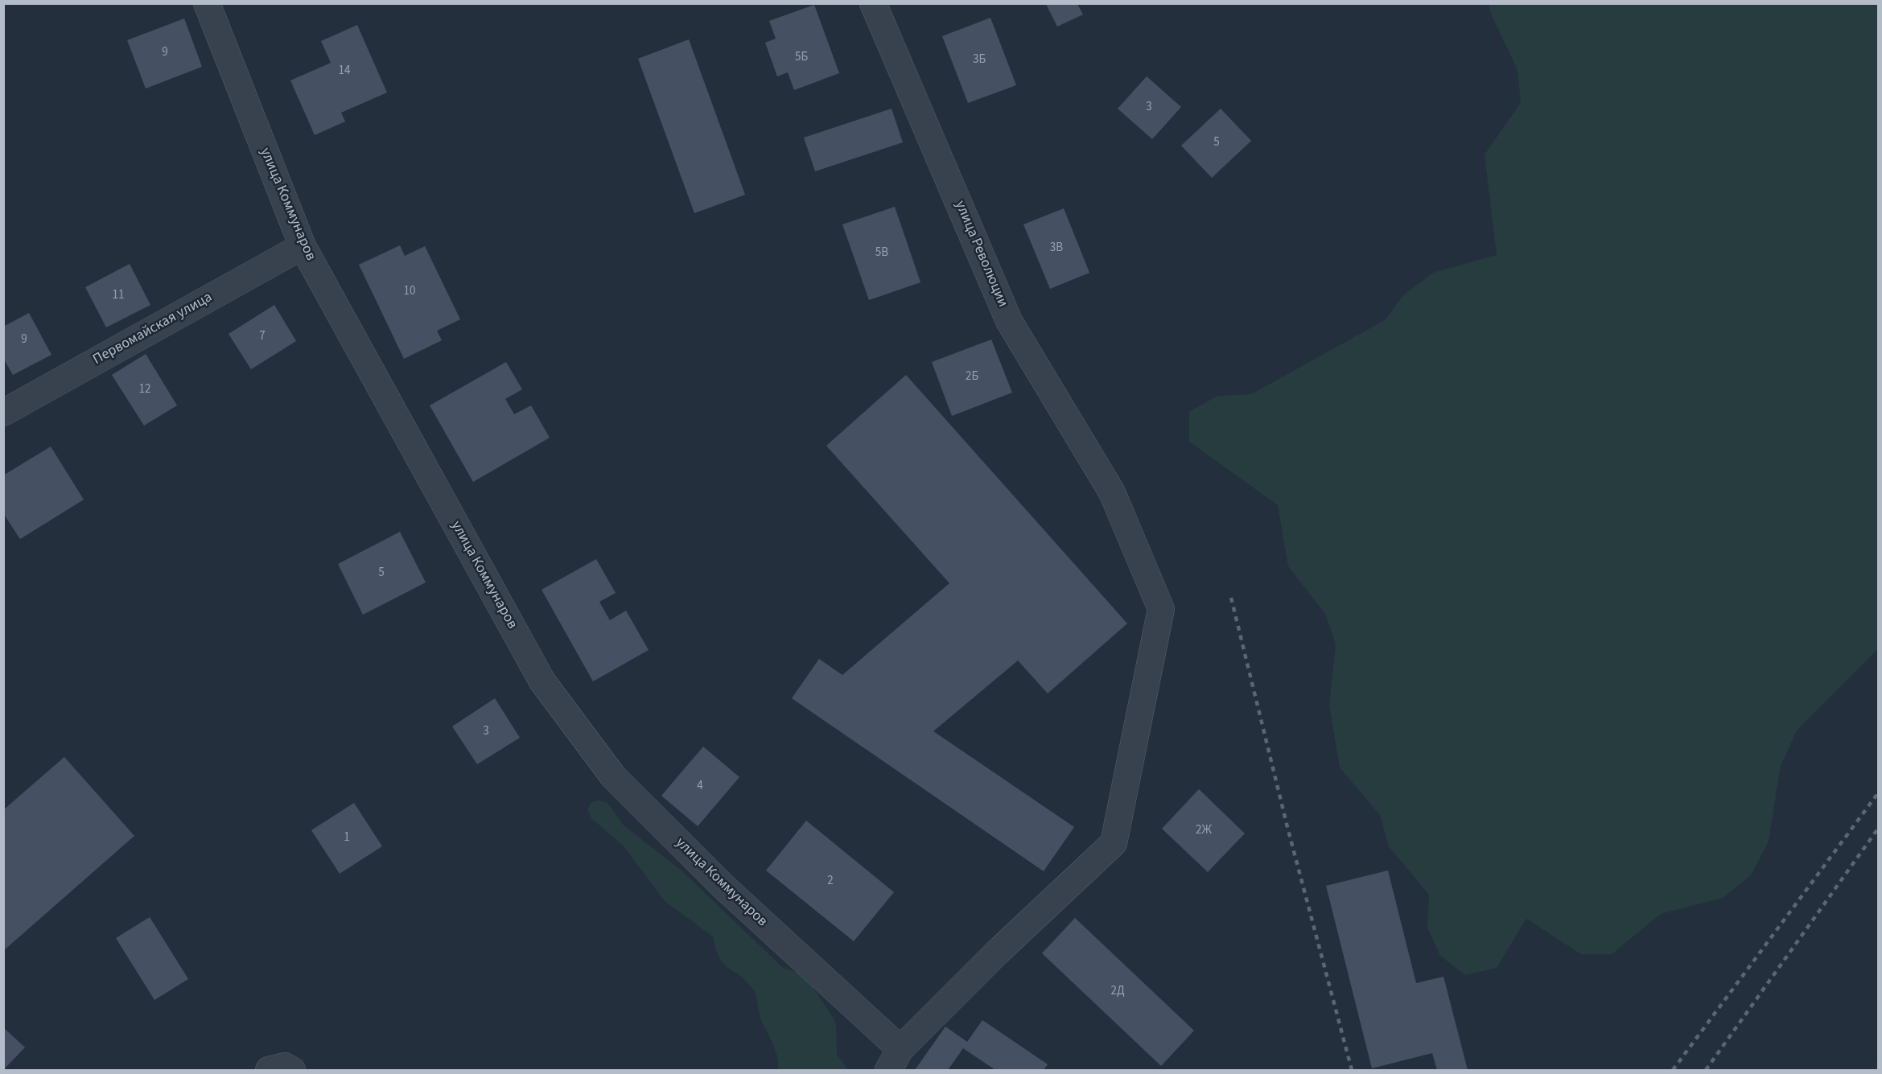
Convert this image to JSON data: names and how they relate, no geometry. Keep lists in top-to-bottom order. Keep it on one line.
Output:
{"streets":{"street":["улица Коммунаров","улица Революции","Первомайская улица"]},"crossings":[["улица Коммунаров","улица Революции"],["улица Коммунаров","Первомайская улица"]],"house_numbers":["9","5Б","3Б","14","3","5","3В","5В","10","11","7","9","2Б","12","5","3","4","2Ж","1","2","2Д"]}
